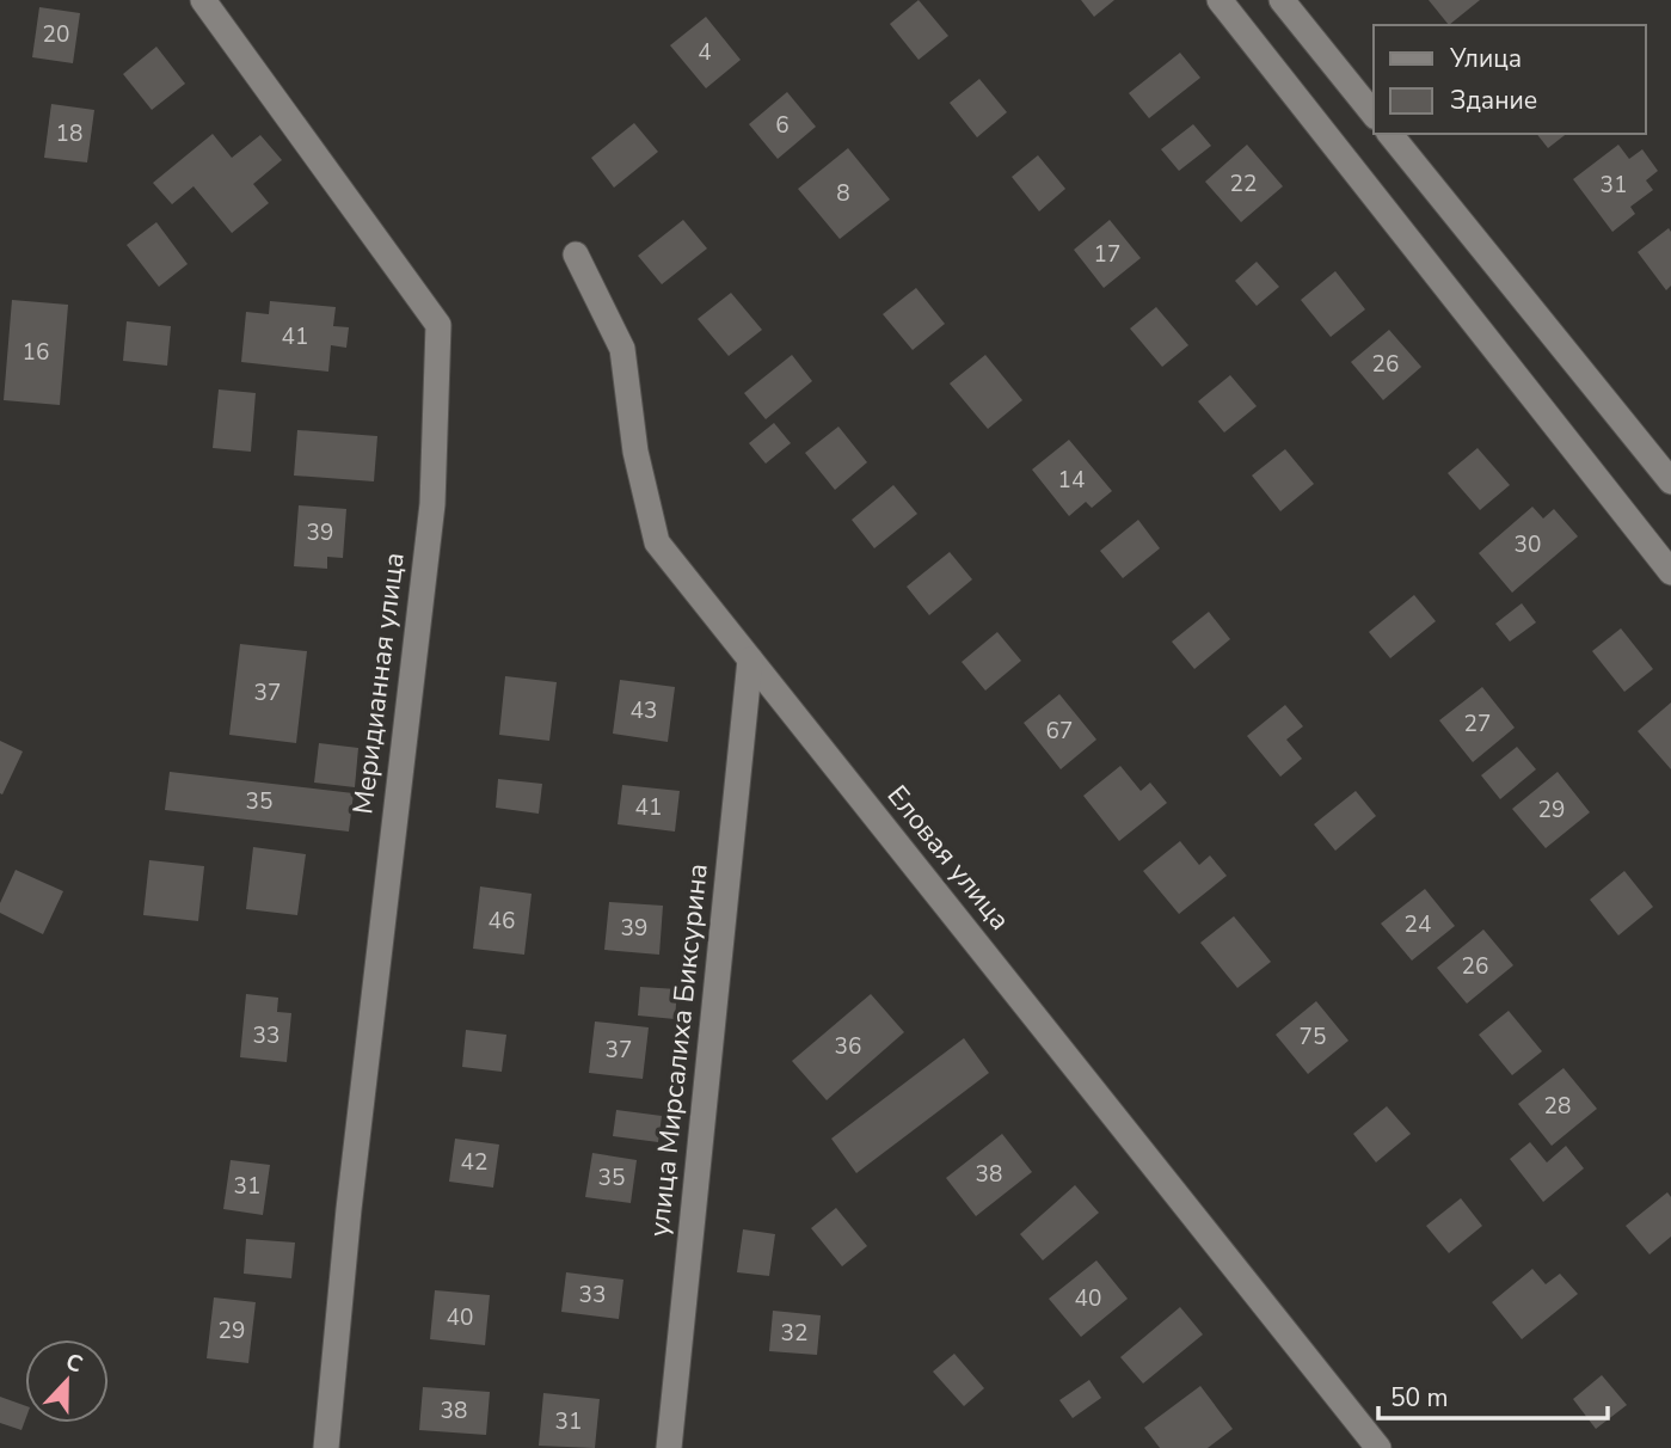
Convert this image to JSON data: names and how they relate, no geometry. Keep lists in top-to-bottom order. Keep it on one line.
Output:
{"streets":{"street":["Меридианная улица","Еловая улица","улица Мирсалиха Биксурина"]},"crossings":[["Еловая улица","улица Мирсалиха Биксурина"]],"house_numbers":["20","4","6","18","22","31","8","17","41","16","26","14","39","30","37","43","27","67","35","41","29","46","24","39","26","33","75","36","37","28","42","38","35","31","33","40","40","29","32","38","31"],"legend":["Улица","Здание"],"scale_bar":"50 m","north":"top"}
